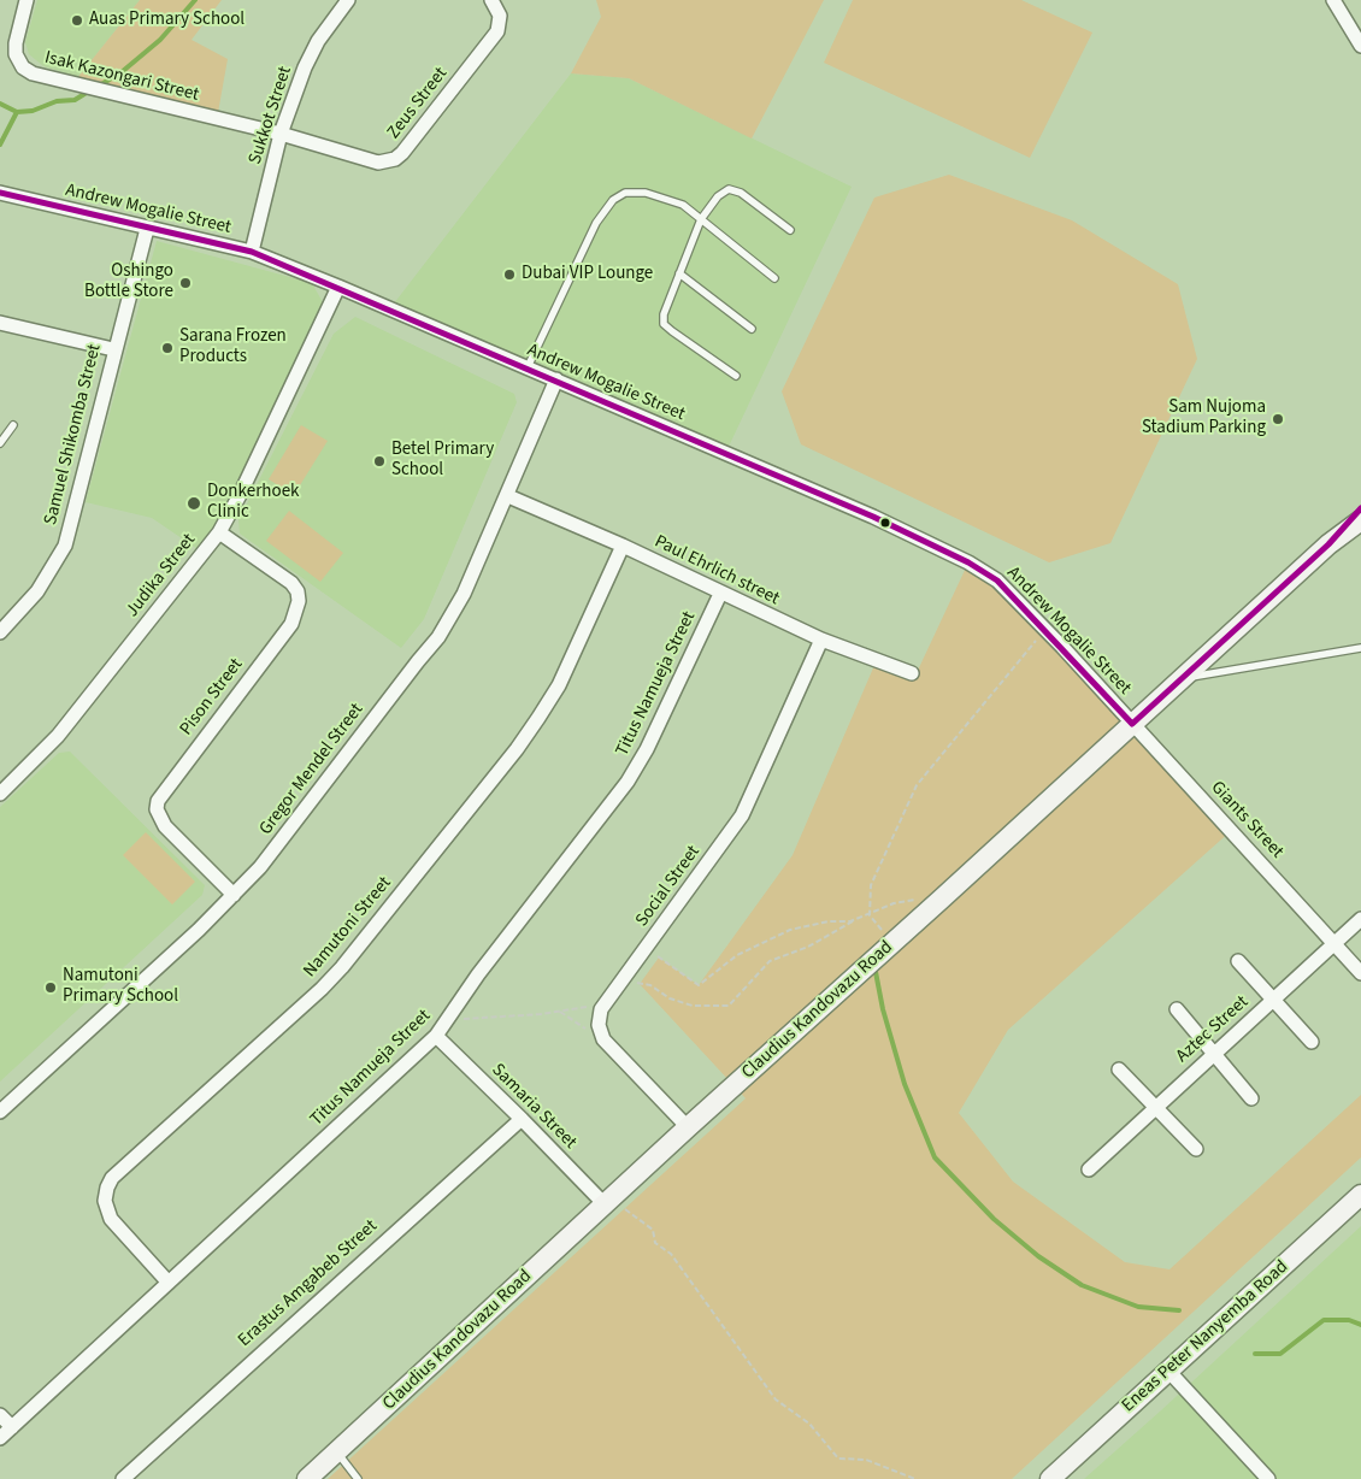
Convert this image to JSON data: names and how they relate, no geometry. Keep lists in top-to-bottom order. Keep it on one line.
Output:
{"streets":{"street":["Isak Kazongari Street","Zeus Street","Sukkot Street","Andrew Mogalie Street","Samuel Shikomba Street","Paul Ehrlich street","Judika Street","Titus Namueja Street","Pison Street","Gregor Mendel Street","Giants Street","Social Street","Namutoni Street","Claudius Kandovazu Road","Aztec Street","Samaria Street","Erastus Amgabeb Street","Eneas Peter Nanyemba Road"]},"crossings":[["Isak Kazongari Street","Zeus Street"],["Isak Kazongari Street","Sukkot Street"],["Zeus Street","Sukkot Street"],["Sukkot Street","Andrew Mogalie Street"],["Andrew Mogalie Street","Samuel Shikomba Street"],["Andrew Mogalie Street","Judika Street"],["Andrew Mogalie Street","Gregor Mendel Street"],["Andrew Mogalie Street","Giants Street"],["Andrew Mogalie Street","Claudius Kandovazu Road"],["Paul Ehrlich street","Titus Namueja Street"],["Paul Ehrlich street","Gregor Mendel Street"],["Paul Ehrlich street","Social Street"],["Paul Ehrlich street","Namutoni Street"],["Judika Street","Pison Street"],["Titus Namueja Street","Namutoni Street"],["Titus Namueja Street","Samaria Street"],["Pison Street","Gregor Mendel Street"],["Giants Street","Claudius Kandovazu Road"],["Giants Street","Aztec Street"],["Claudius Kandovazu Road","Samaria Street"],["Samaria Street","Erastus Amgabeb Street"]],"places":["Auas Primary School","Dubai VIP Lounge","Oshingo Bottle Store","Sarana Frozen Products","Sam Nujoma Stadium Parking","Betel Primary School","Donkerhoek Clinic","Namutoni Primary School"]}
